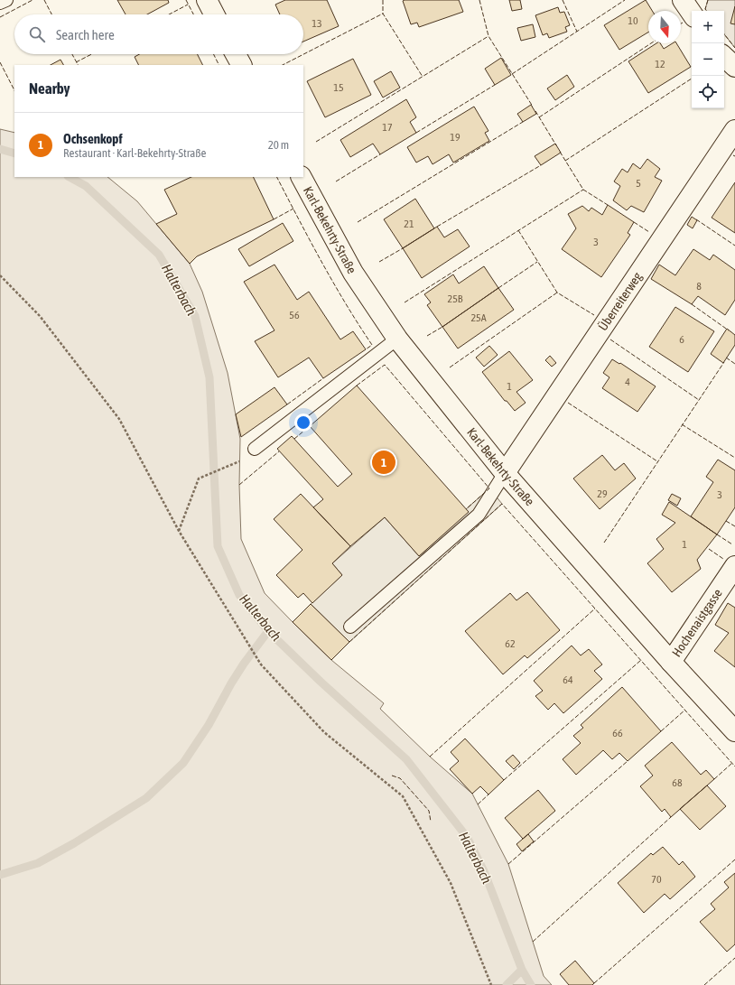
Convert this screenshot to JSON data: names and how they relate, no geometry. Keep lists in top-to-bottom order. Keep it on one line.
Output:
{"streets":{"street":["Karl-Bekehrty-Straße","Überreiterweg","Hochenaistgasse"]},"crossings":[["Karl-Bekehrty-Straße","Überreiterweg"],["Karl-Bekehrty-Straße","Hochenaistgasse"]],"water":["Halterbach"],"house_numbers":["10","13","12","15","17","19","5","21","3","8","25B","56","25A","6","4","1","29","3","1","62","64","66","68","70"],"north":"bottom","page":{"map_buttons":["+","−"],"search":"Search here","heading":"Nearby","list":[{"mark":"1","name":"Ochsenkopf","note":"Restaurant · Karl-Bekehrty-Straße","value":"20 m"}],"pins":"1"}}
